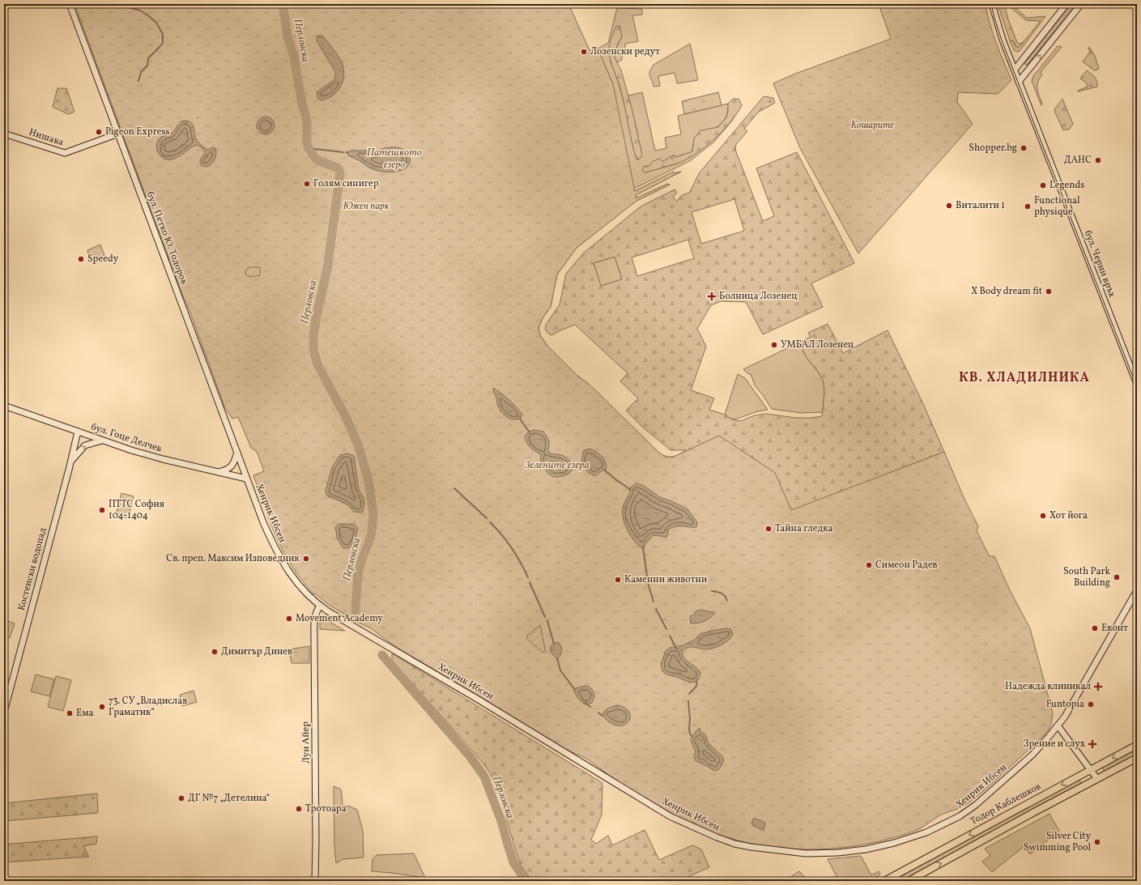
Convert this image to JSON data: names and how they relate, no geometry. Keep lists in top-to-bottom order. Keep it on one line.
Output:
{"streets":{"main road":["Нишава","бул. Петко Ю. Тодоров","бул. Черни връх","бул. Гоце Делчев","Хенрик Ибсен","Костенски водопад","Луи Айер","Тодор Каблешков"]},"crossings":[["Нишава","бул. Петко Ю. Тодоров"],["бул. Петко Ю. Тодоров","бул. Гоце Делчев"],["бул. Петко Ю. Тодоров","Хенрик Ибсен"],["бул. Гоце Делчев","Хенрик Ибсен"],["бул. Гоце Делчев","Костенски водопад"],["Хенрик Ибсен","Луи Айер"]],"districts":["КВ. ХЛАДИЛНИКА"],"water":["Перловска","Патешкото езеро","Зелените езера"],"parks":["Кошарите","Южен парк"],"places":{"other":["Лозенски редут","Pigeon Express","Shopper.bg","ДАНС","Голям синигер","Legends","Виталити 1","Functional physique","Speedy","X Body dream fit","УМБАЛ Лозенец","ПТТС София 104-1404","Хот йога","Тайна гледка","Св. преп. Максим Изповедник","Симеон Радев","South Park Building","Каменни животни","Movement Academy","Еконт","Димитър Динев","Funtopia","73. СУ „Владислав Граматик“","Ема","ДГ №7 „Детелина“","Тротоара","Silver City Swimming Pool"],"health":["Болница Лозенец","Надежда клиникал","Зрение и слух"]}}
